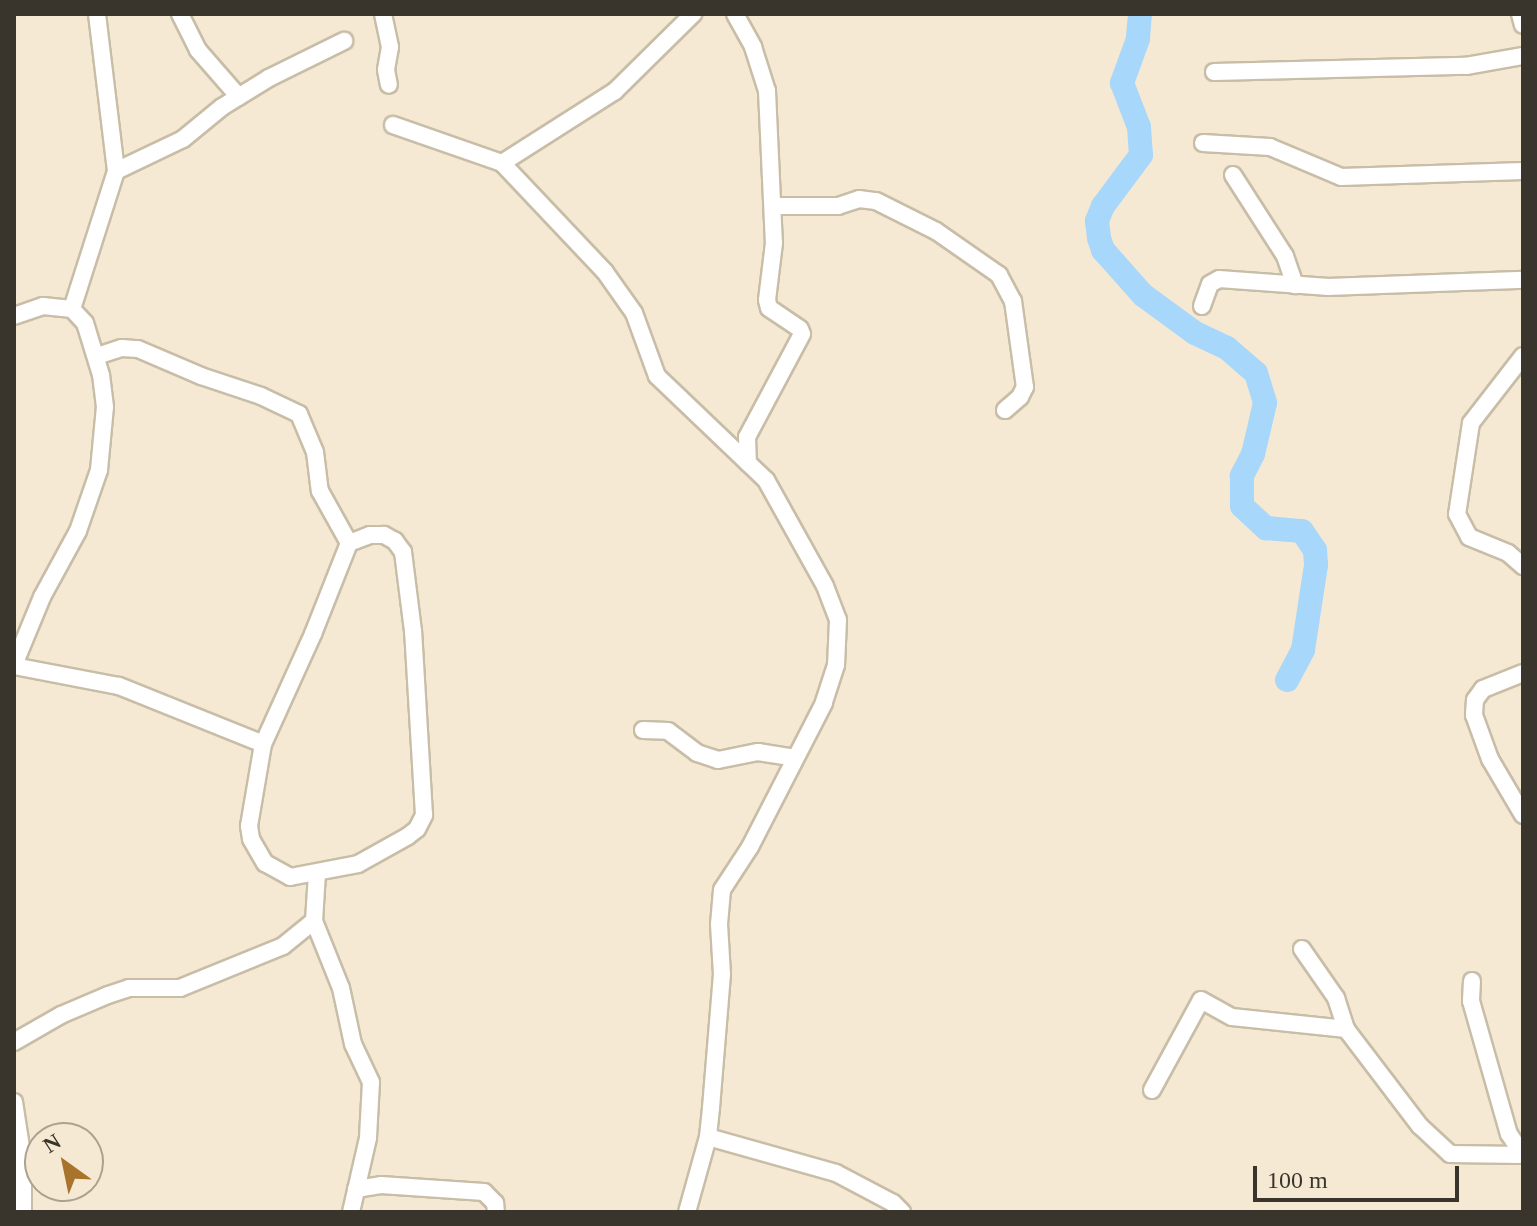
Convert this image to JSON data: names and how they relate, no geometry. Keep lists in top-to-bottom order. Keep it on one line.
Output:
{"scale_bar":"100 m","north":"top left"}
